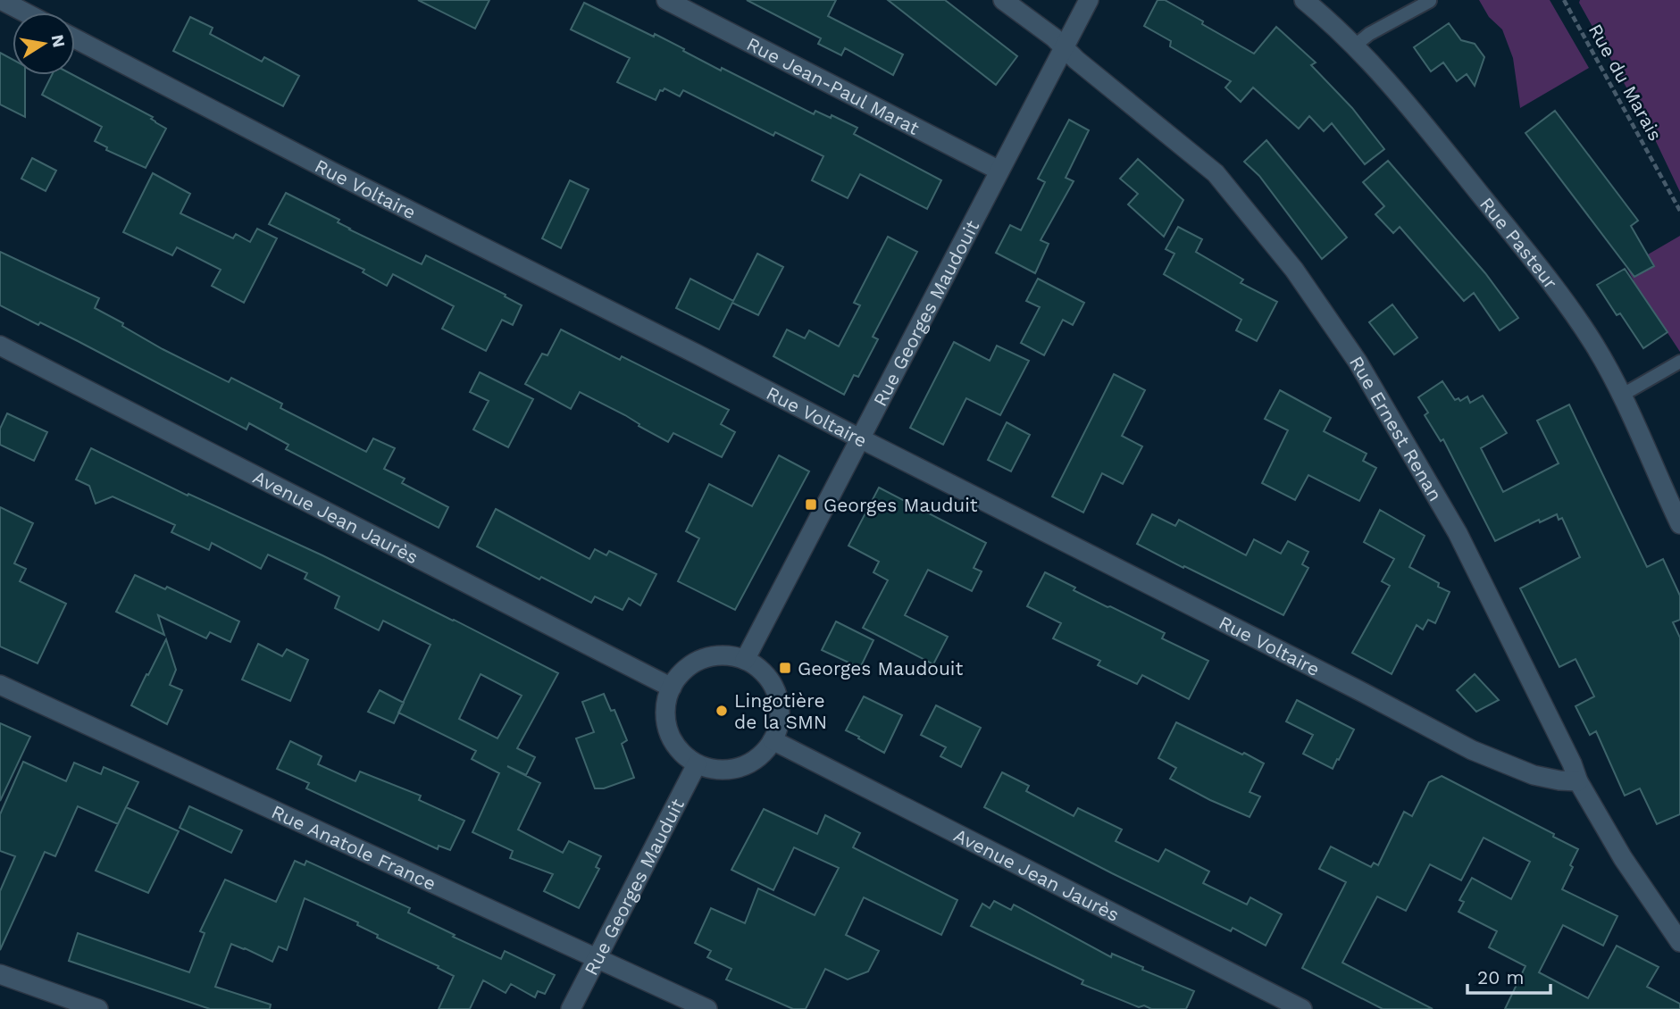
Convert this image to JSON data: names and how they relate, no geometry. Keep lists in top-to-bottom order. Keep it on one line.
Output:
{"streets":{"street":["Rue Jean-Paul Marat","Rue Voltaire","Rue Pasteur","Rue Georges Maudouit","Rue Ernest Renan","Avenue Jean Jaurès","Rue Anatole France","Rue Georges Mauduit"],"path":["Rue du Marais"]},"crossings":[["Rue Jean-Paul Marat","Rue Georges Maudouit"],["Rue Voltaire","Rue Georges Maudouit"],["Rue Voltaire","Rue Ernest Renan"],["Rue Georges Maudouit","Rue Ernest Renan"],["Rue Georges Maudouit","Avenue Jean Jaurès"],["Rue Georges Maudouit","Rue Georges Mauduit"],["Avenue Jean Jaurès","Rue Georges Mauduit"],["Rue Anatole France","Rue Georges Mauduit"]],"places":{"transit":["Georges Mauduit","Georges Maudouit"],"other":["Lingotière de la SMN"]},"scale_bar":"20 m","north":"right"}
